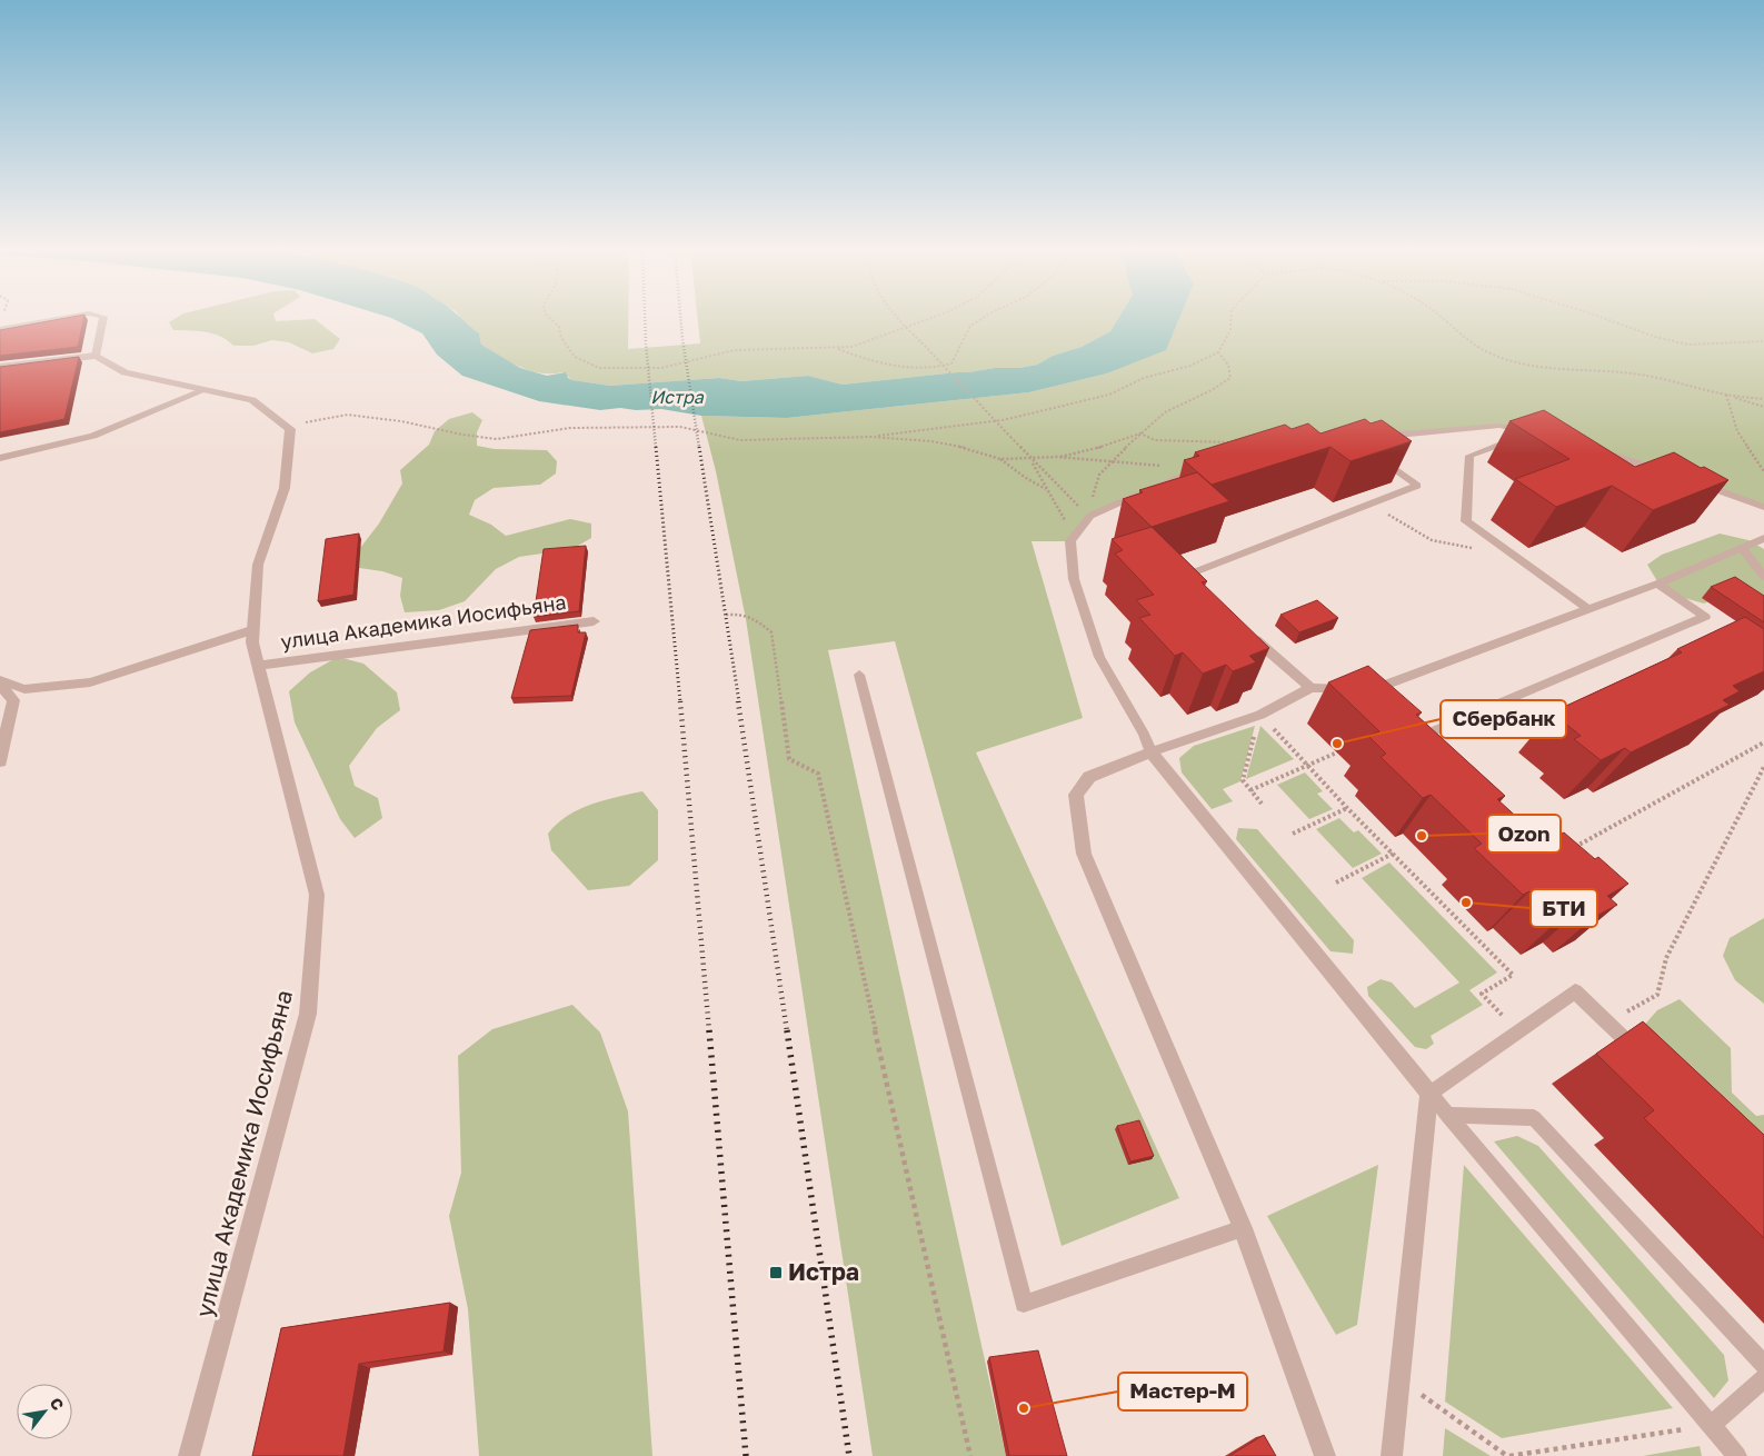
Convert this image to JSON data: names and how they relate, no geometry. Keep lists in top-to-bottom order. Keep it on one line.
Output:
{"streets":{"street":["улица Академика Иосифьяна"]},"water":["Истра"],"places":{"other":["Сбербанк","Ozon","БТИ","Мастер-М"],"transit":["Истра"]},"north":"top right"}
